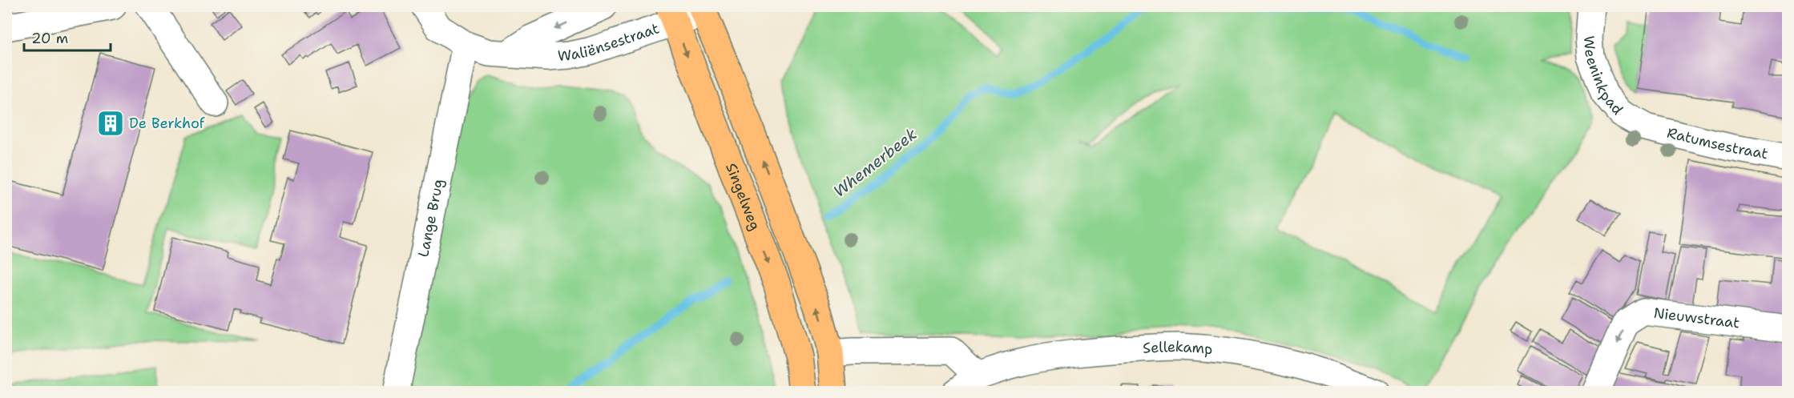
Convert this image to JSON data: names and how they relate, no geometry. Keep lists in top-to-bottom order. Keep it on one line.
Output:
{"streets":{"main road":["Singelweg"],"street":["Waliënsestraat","Weeninkpad","Ratumsestraat","Lange Brug","Nieuwstraat","Sellekamp"]},"crossings":[["Waliënsestraat","Singelweg"],["Waliënsestraat","Lange Brug"],["Weeninkpad","Ratumsestraat"]],"one_way":["Nieuwstraat"],"water":["Whemerbeek"],"places":{"building":["De Berkhof"]},"scale_bar":"20 m"}
